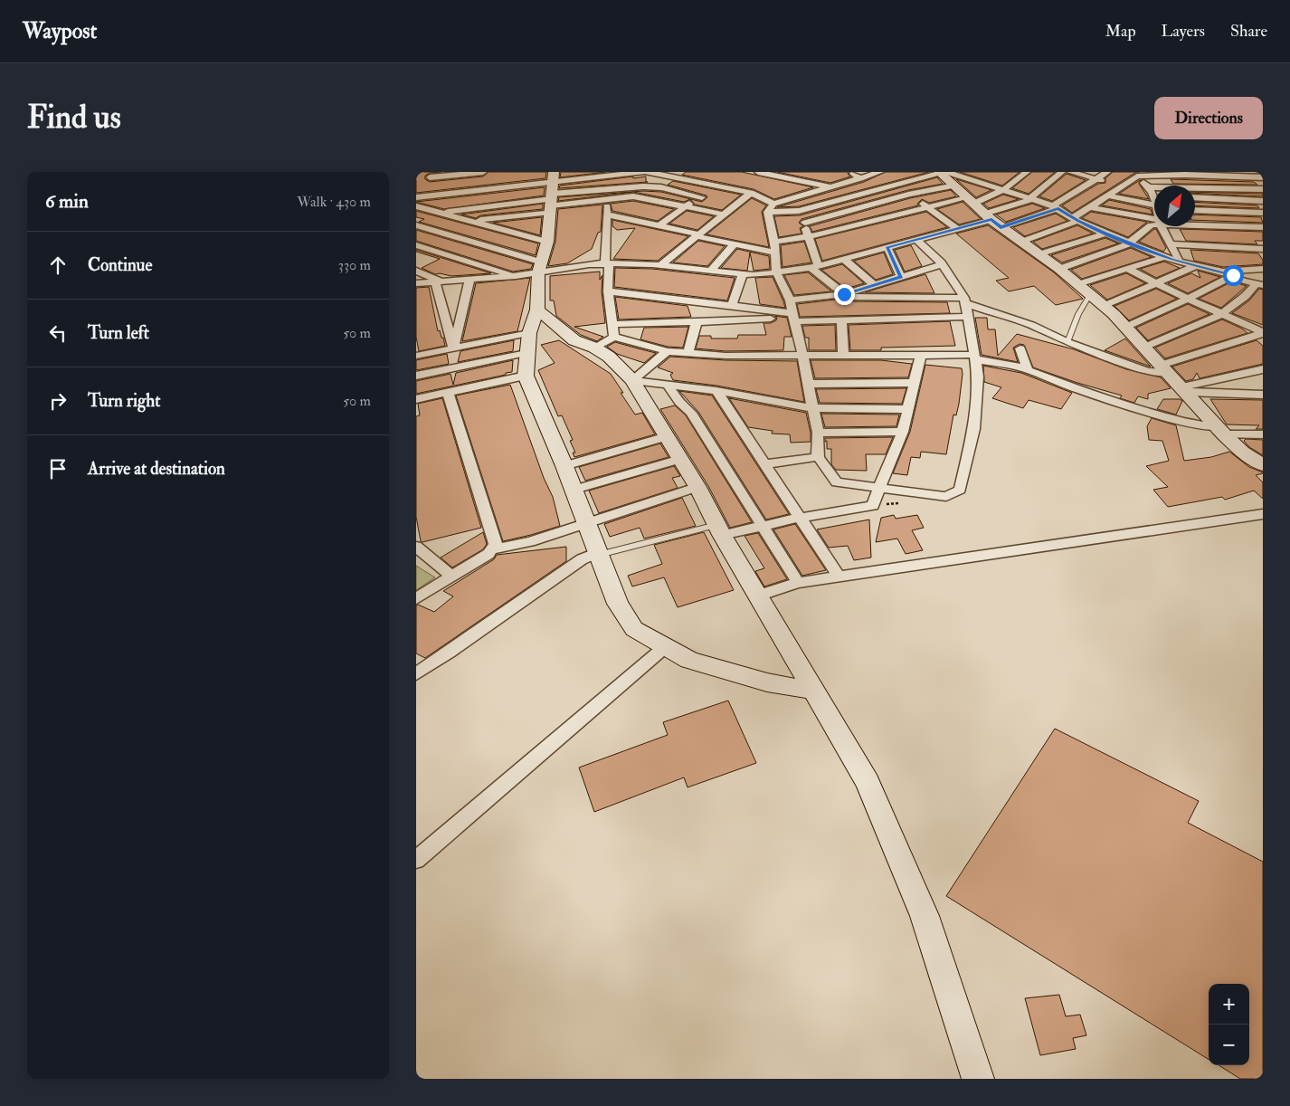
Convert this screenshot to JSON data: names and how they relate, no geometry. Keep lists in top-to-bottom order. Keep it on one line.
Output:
{"north":"top right","page":{"header":"Waypost","nav":["Map","Layers","Share"],"buttons":"Directions","title":"Find us","heading":["6 min","Walk · 430 m"],"list":[["Continue","330 m"],["Turn left","50 m"],["Turn right","50 m"],"Arrive at destination"],"map_buttons":["+","−"]}}
